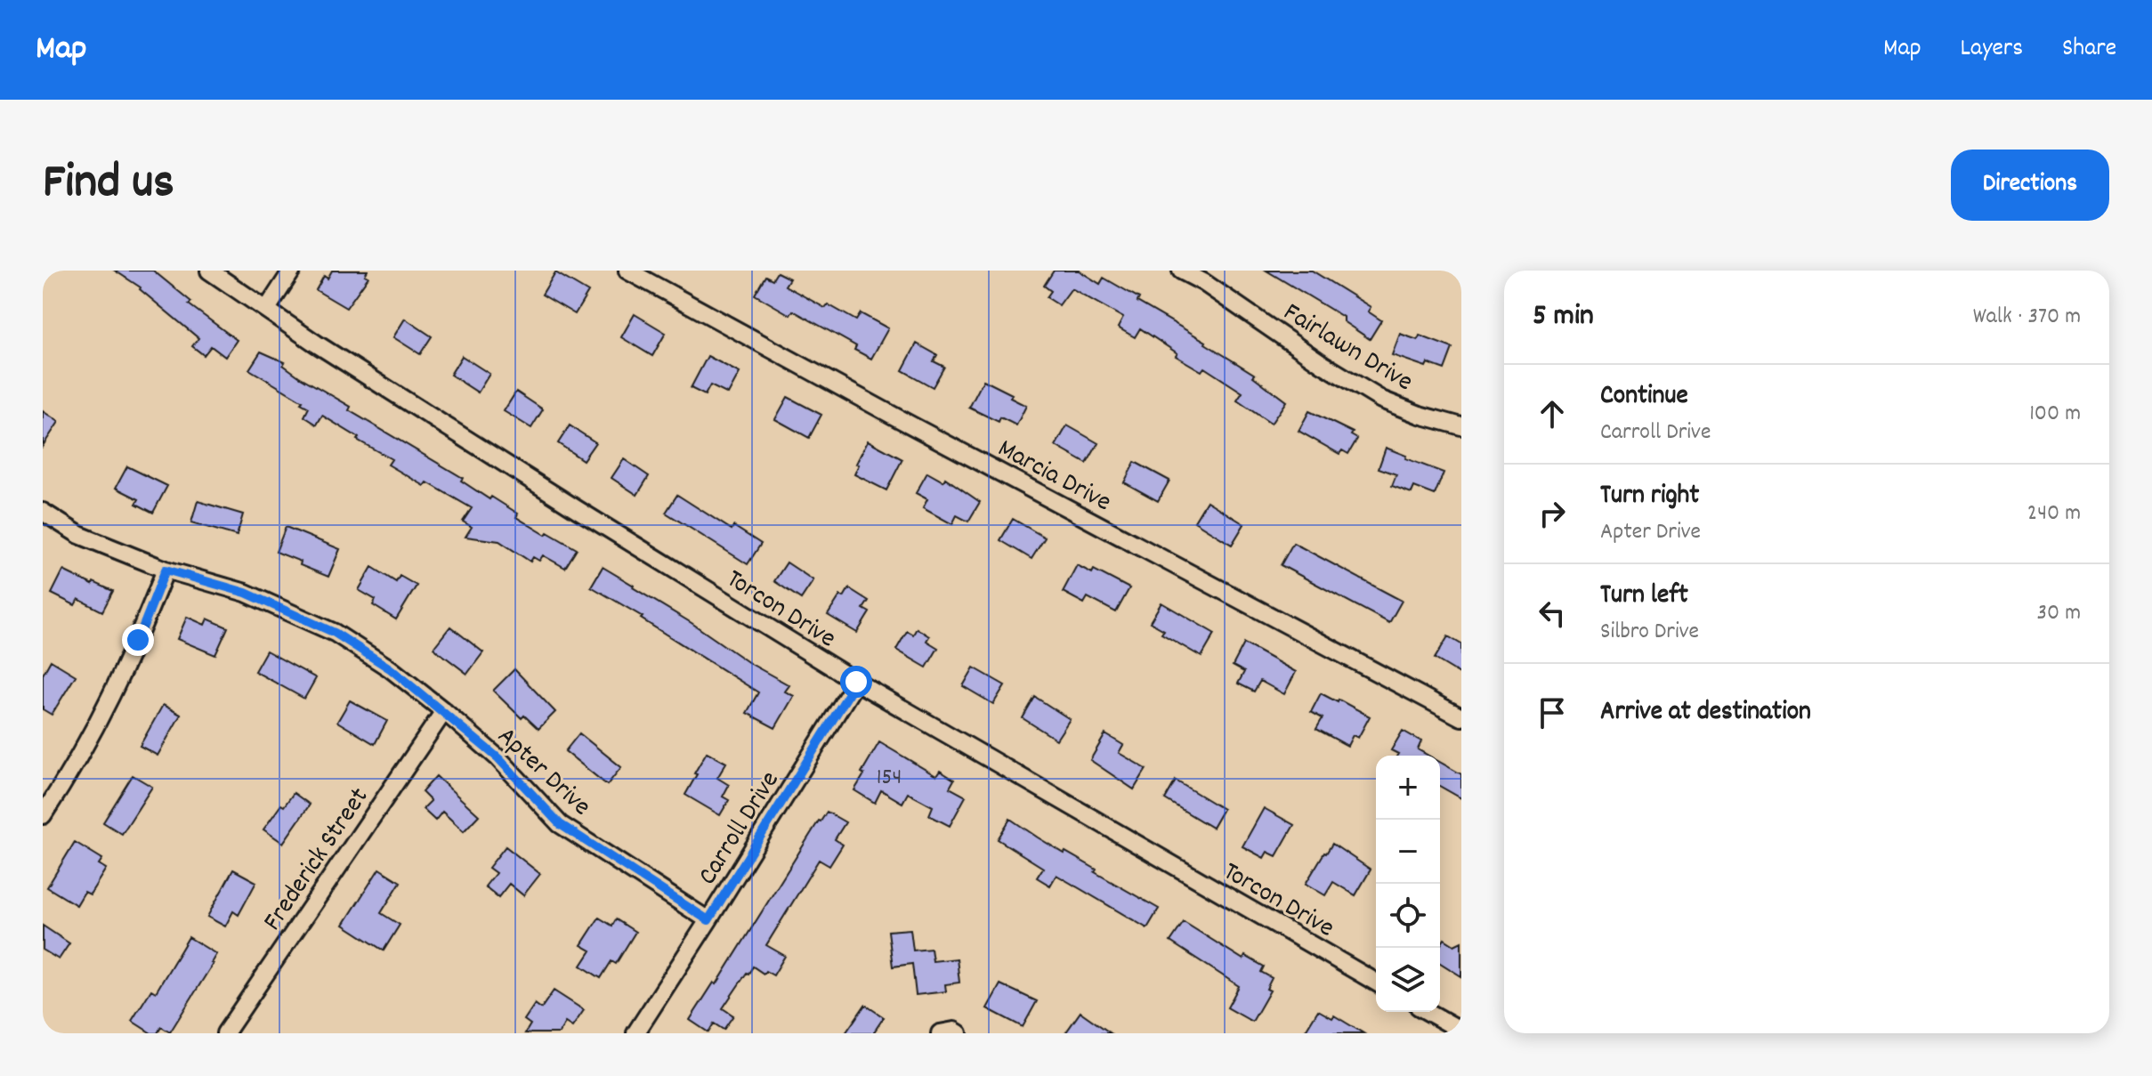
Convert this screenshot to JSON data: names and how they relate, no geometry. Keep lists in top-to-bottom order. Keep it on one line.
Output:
{"streets":{"street":["Fairlawn Drive","Marcia Drive","Torcon Drive","Apter Drive","Carroll Drive","Frederick Street"]},"crossings":[["Torcon Drive","Carroll Drive"],["Apter Drive","Carroll Drive"],["Apter Drive","Frederick Street"]],"house_numbers":["154"],"page":{"header":"Map","nav":["Map","Layers","Share"],"title":"Find us","buttons":"Directions","heading":["5 min","Walk · 370 m"],"list":[["Continue","Carroll Drive","100 m"],["Turn right","Apter Drive","240 m"],["Turn left","Silbro Drive","30 m"],"Arrive at destination"],"map_buttons":["+","−"]}}
